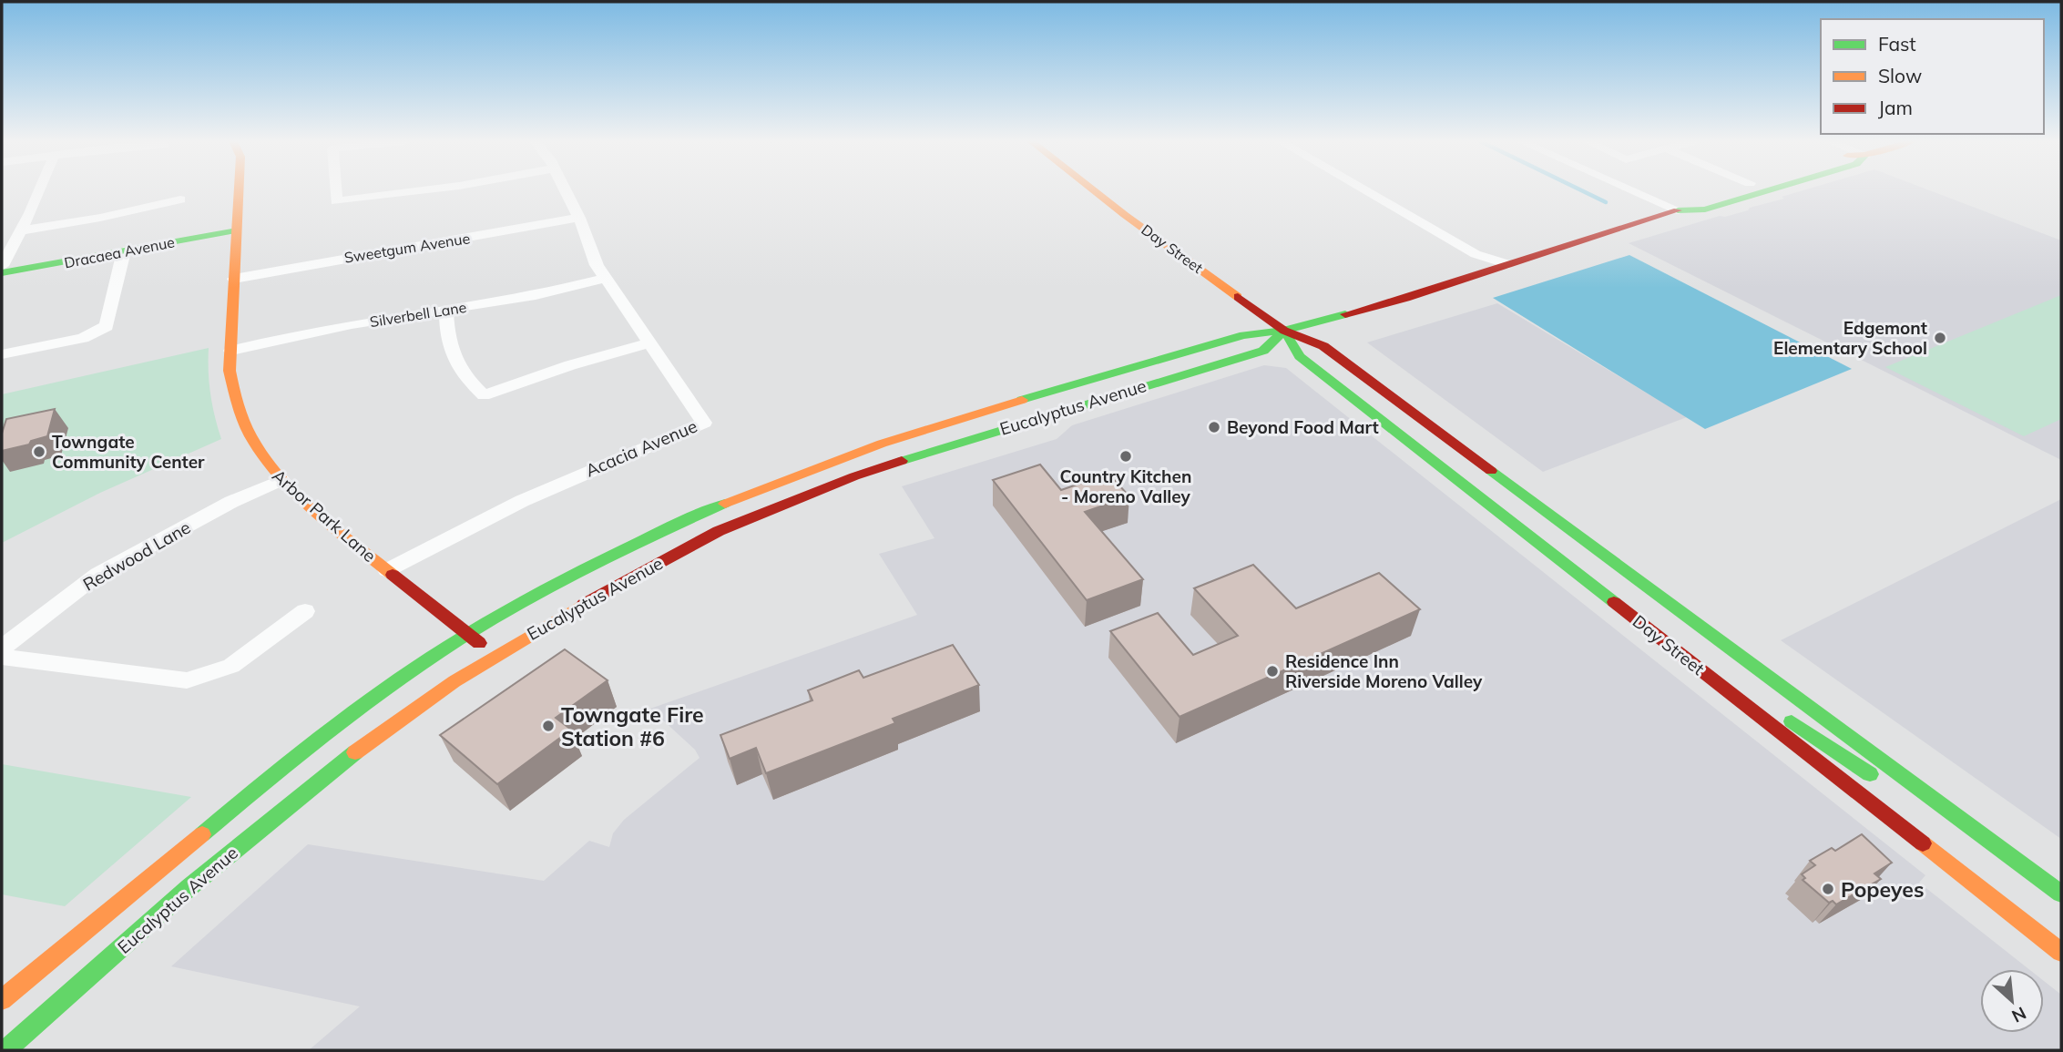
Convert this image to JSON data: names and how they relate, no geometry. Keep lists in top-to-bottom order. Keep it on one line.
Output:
{"streets":{"main road":["Day Street","Dracaea Avenue","Eucalyptus Avenue","Arbor Park Lane"],"street":["Sweetgum Avenue","Silverbell Lane","Acacia Avenue","Redwood Lane"]},"crossings":[["Sweetgum Avenue","Acacia Avenue"],["Sweetgum Avenue","Arbor Park Lane"],["Day Street","Eucalyptus Avenue"],["Dracaea Avenue","Arbor Park Lane"],["Silverbell Lane","Acacia Avenue"],["Silverbell Lane","Arbor Park Lane"],["Eucalyptus Avenue","Arbor Park Lane"],["Acacia Avenue","Arbor Park Lane"],["Arbor Park Lane","Redwood Lane"]],"places":["Edgemont Elementary School","Beyond Food Mart","Towngate Community Center","Country Kitchen - Moreno Valley","Residence Inn Riverside Moreno Valley","Towngate Fire Station #6","Popeyes"],"legend":["Fast","Slow","Jam"],"north":"bottom right"}
